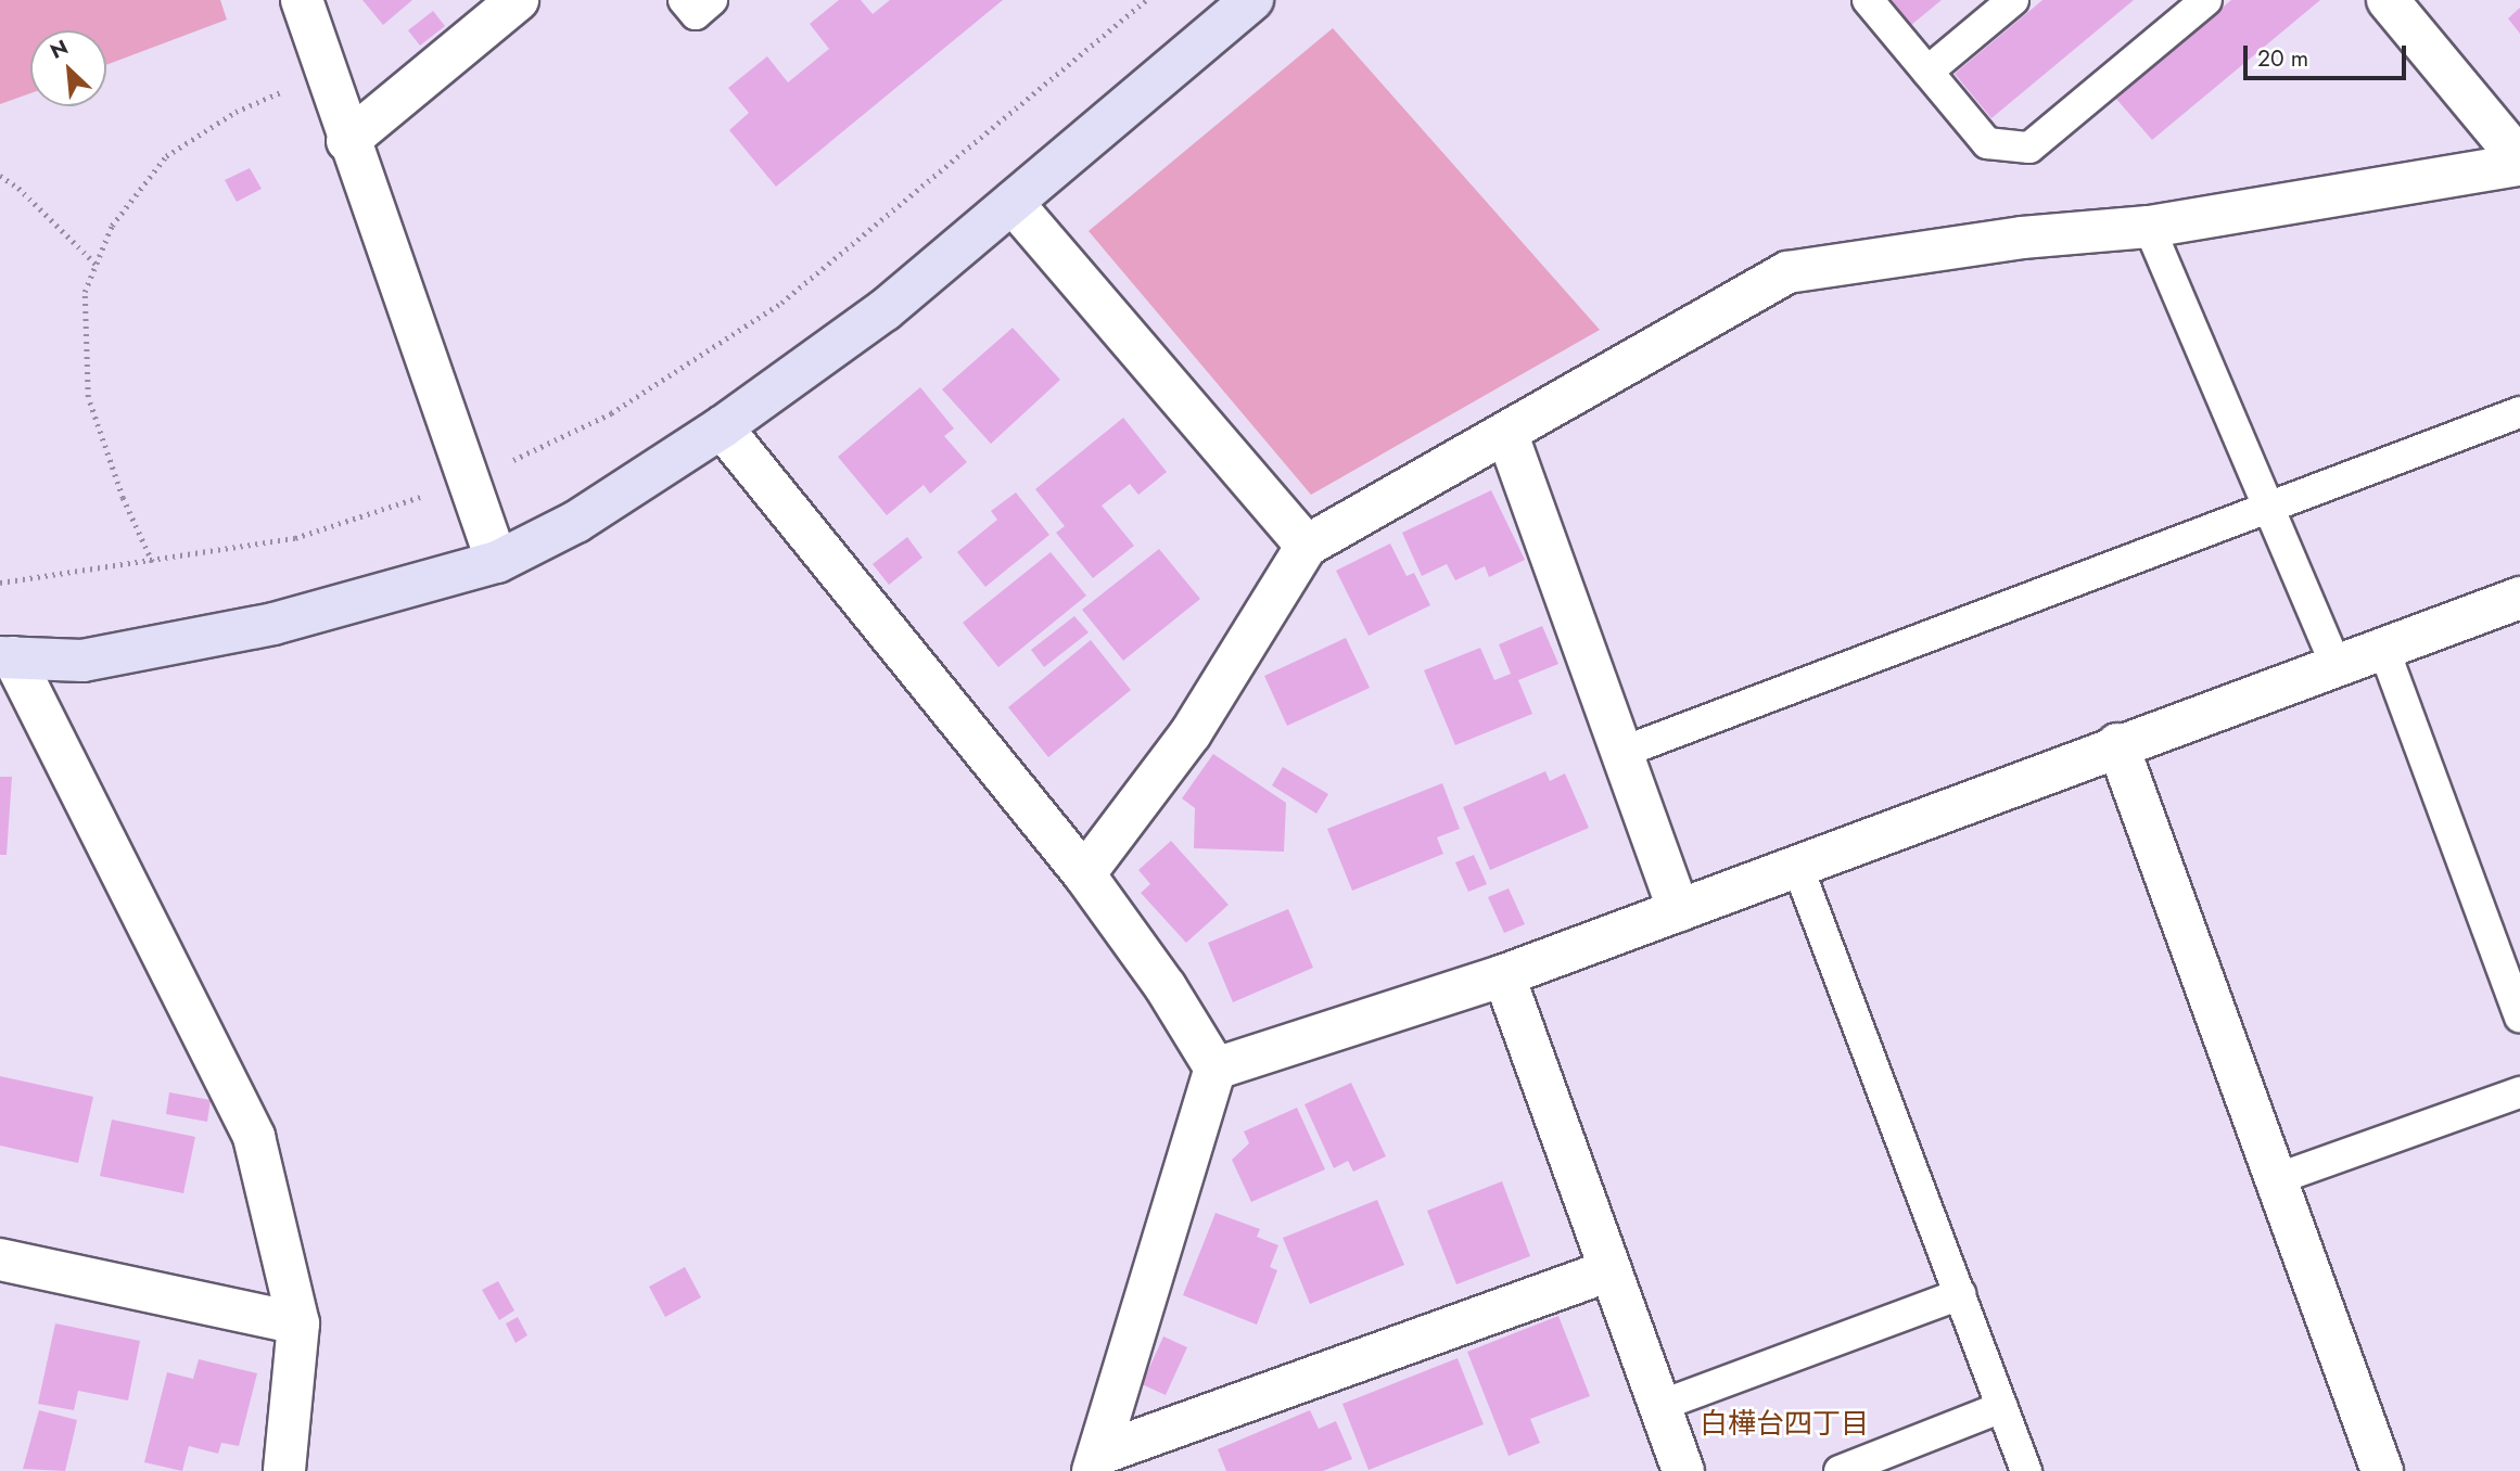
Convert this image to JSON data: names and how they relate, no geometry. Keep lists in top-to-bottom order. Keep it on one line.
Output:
{"districts":["白樺台四丁目"],"scale_bar":"20 m","north":"top left"}
